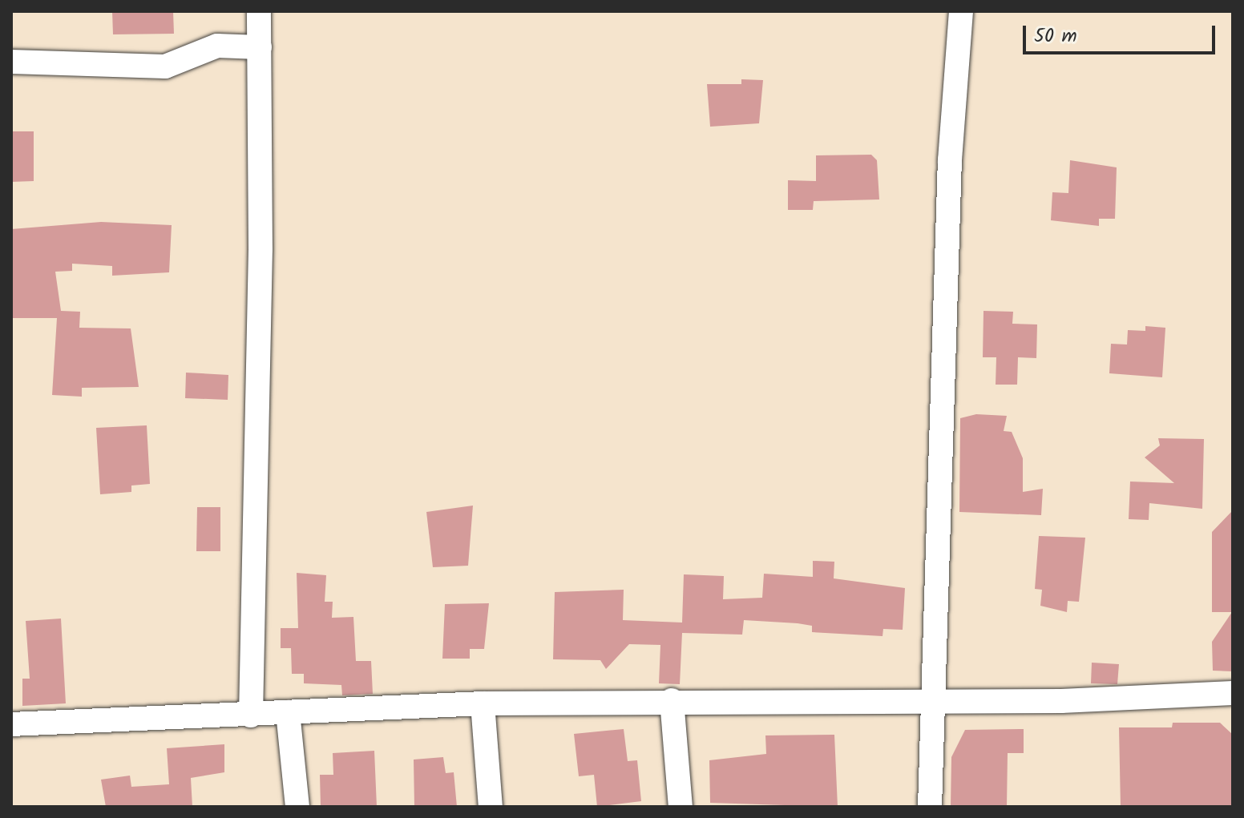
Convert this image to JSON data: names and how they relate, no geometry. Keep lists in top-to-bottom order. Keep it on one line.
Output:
{"scale_bar":"50 m"}
